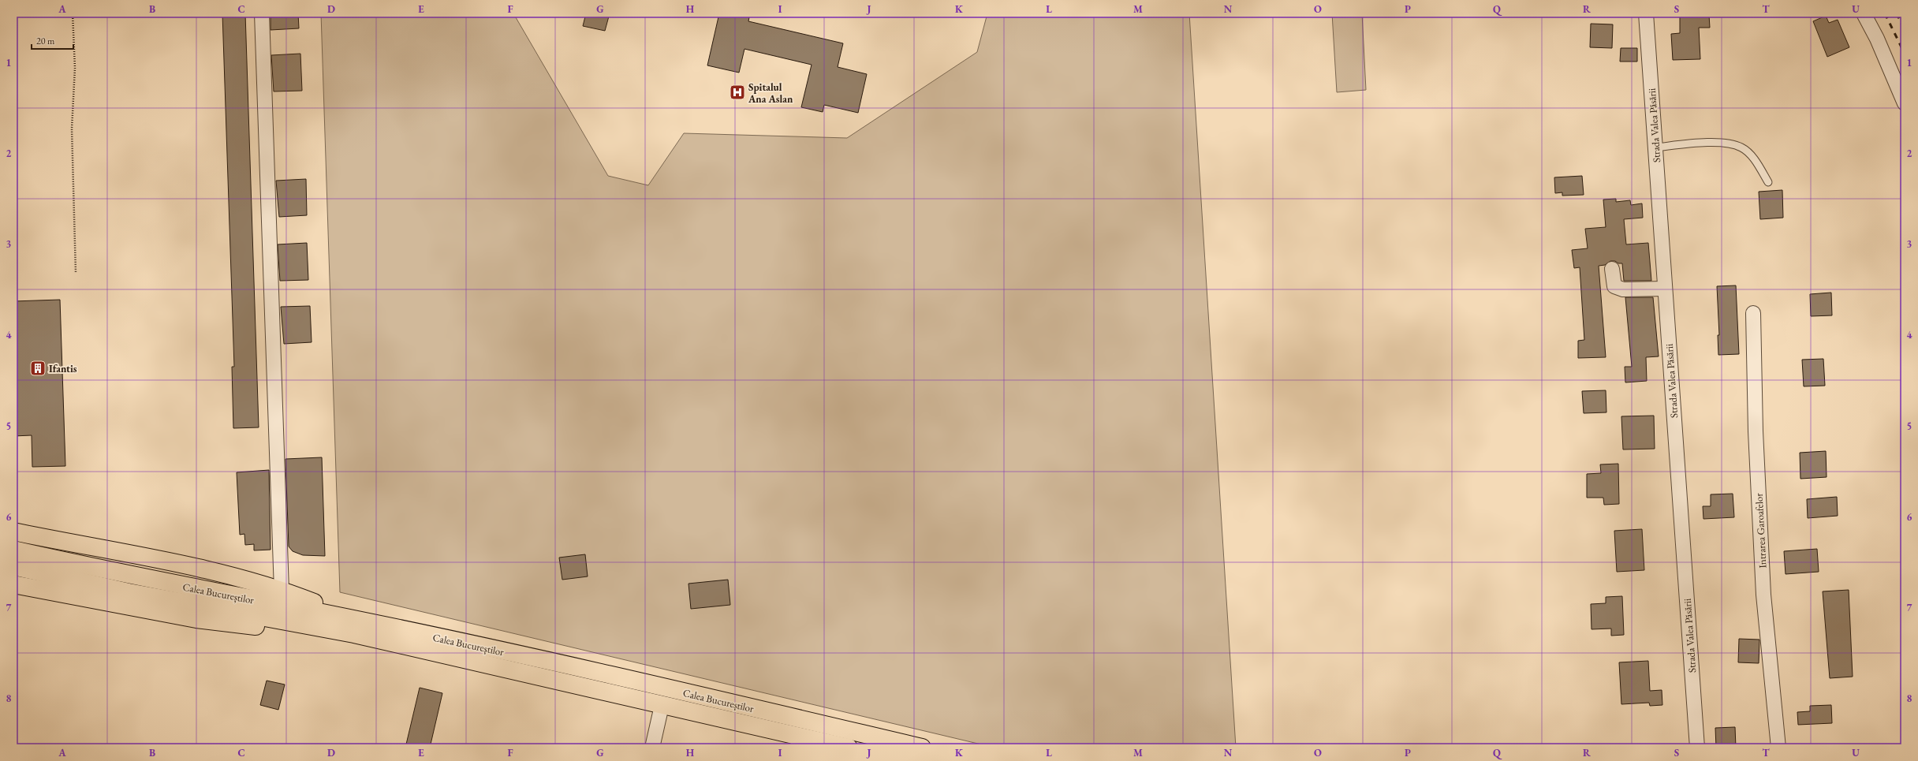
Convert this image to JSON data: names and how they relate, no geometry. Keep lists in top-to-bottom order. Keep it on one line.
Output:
{"streets":{"highway":["Calea Bucureștilor"],"street":["Strada Valea Păsării","Intrarea Garoafelor"]},"places":{"hospital":["Spitalul Ana Aslan"],"building":["Ifantis"]},"scale_bar":"20 m","grid":{"columns":["A","B","C","D","E","F","G","H","I","J","K","L","M","N","O","P","Q","R","S","T","U"],"rows":["1","2","3","4","5","6","7","8"]}}
